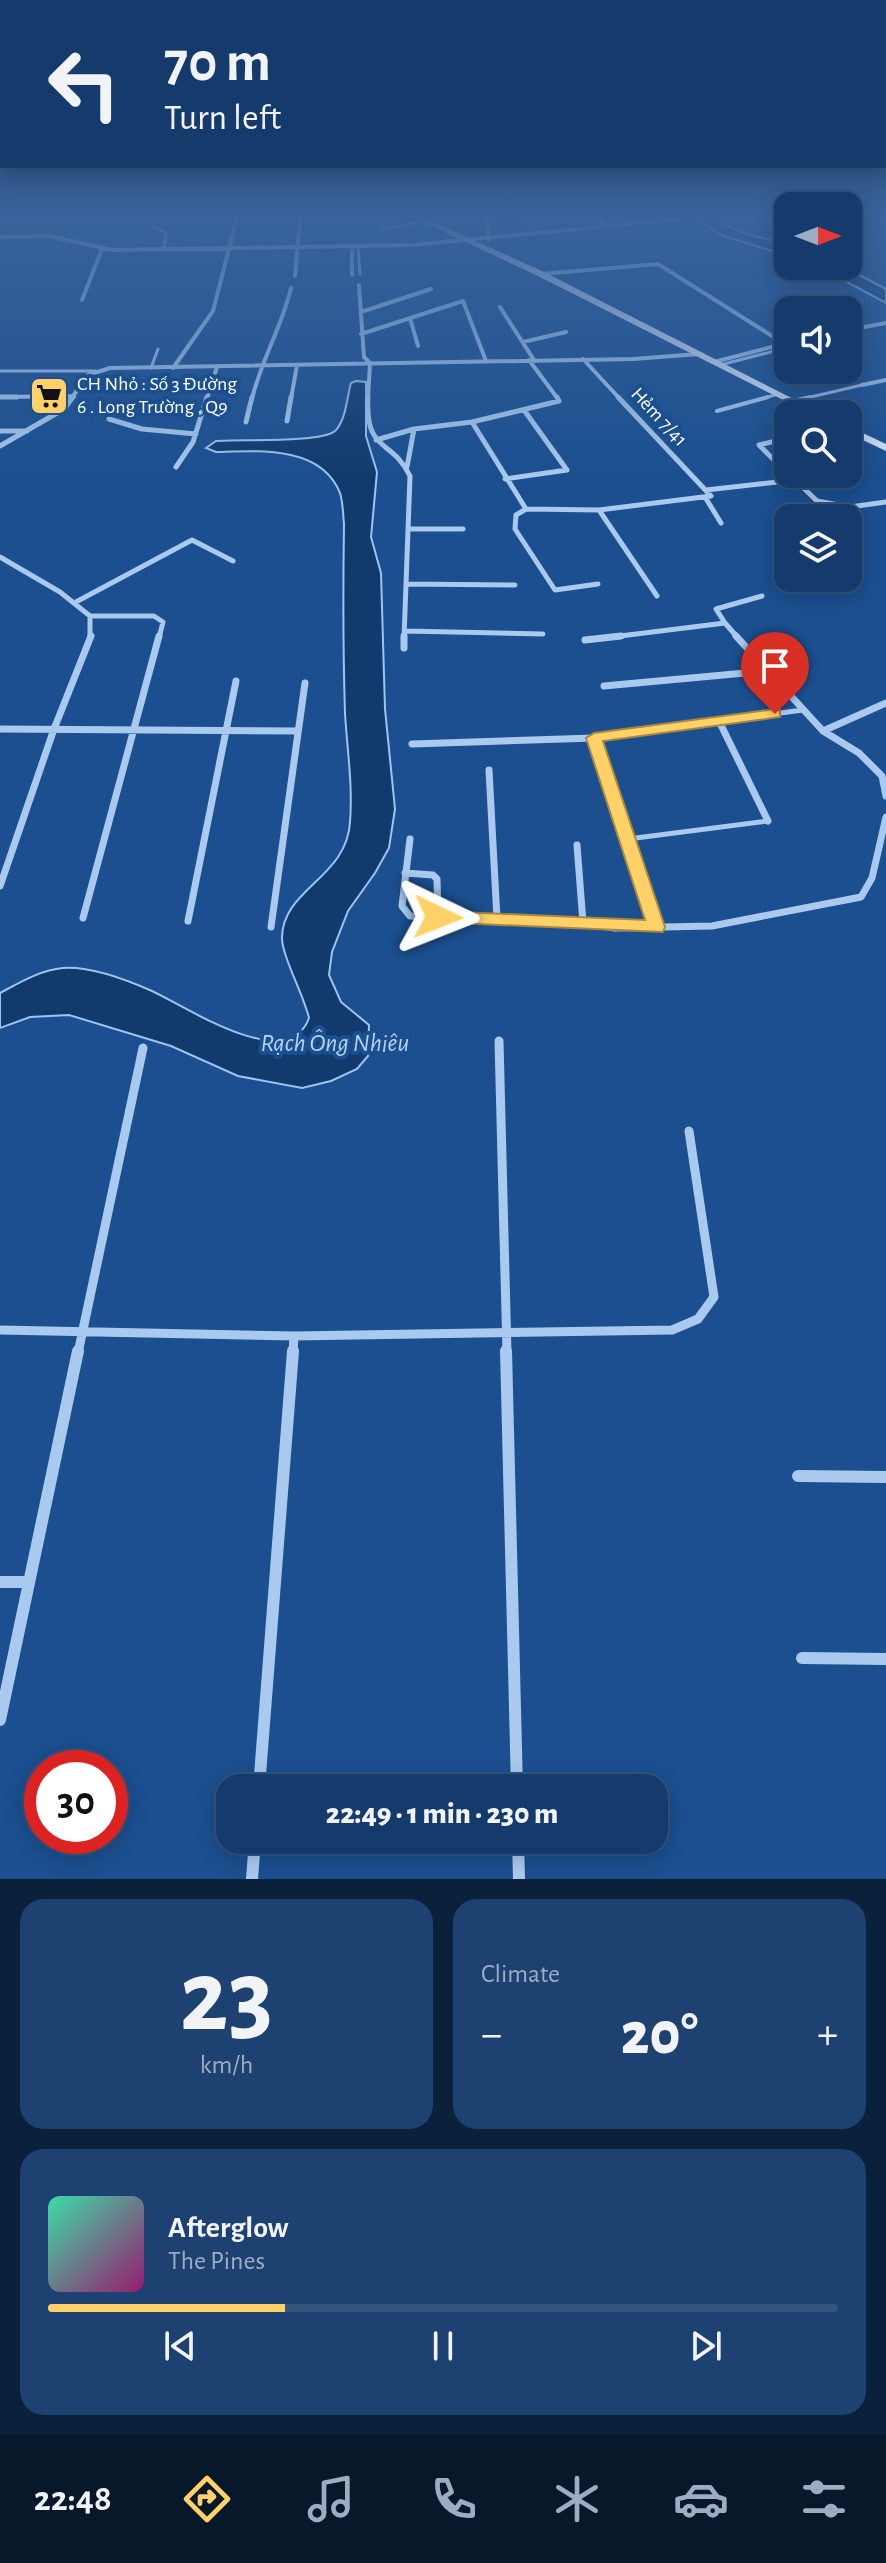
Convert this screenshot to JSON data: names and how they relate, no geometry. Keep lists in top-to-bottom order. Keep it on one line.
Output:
{"streets":{"street":["Hẻm 7/41"]},"water":["Rạch Ông Nhiêu"],"places":{"supermarket":["CH Nhỏ : Số 3 Đường 6 . Long Trường . Q9"]},"north":"right","page":{"turn":["70 m","Turn left"],"limit":"30","trip":"22:49 · 1 min · 230 m","tile":[["23","km/h"],"Climate"],"heat":["−","20°","+"],"song":["Afterglow","The Pines"],"tabs":"22:48"}}
